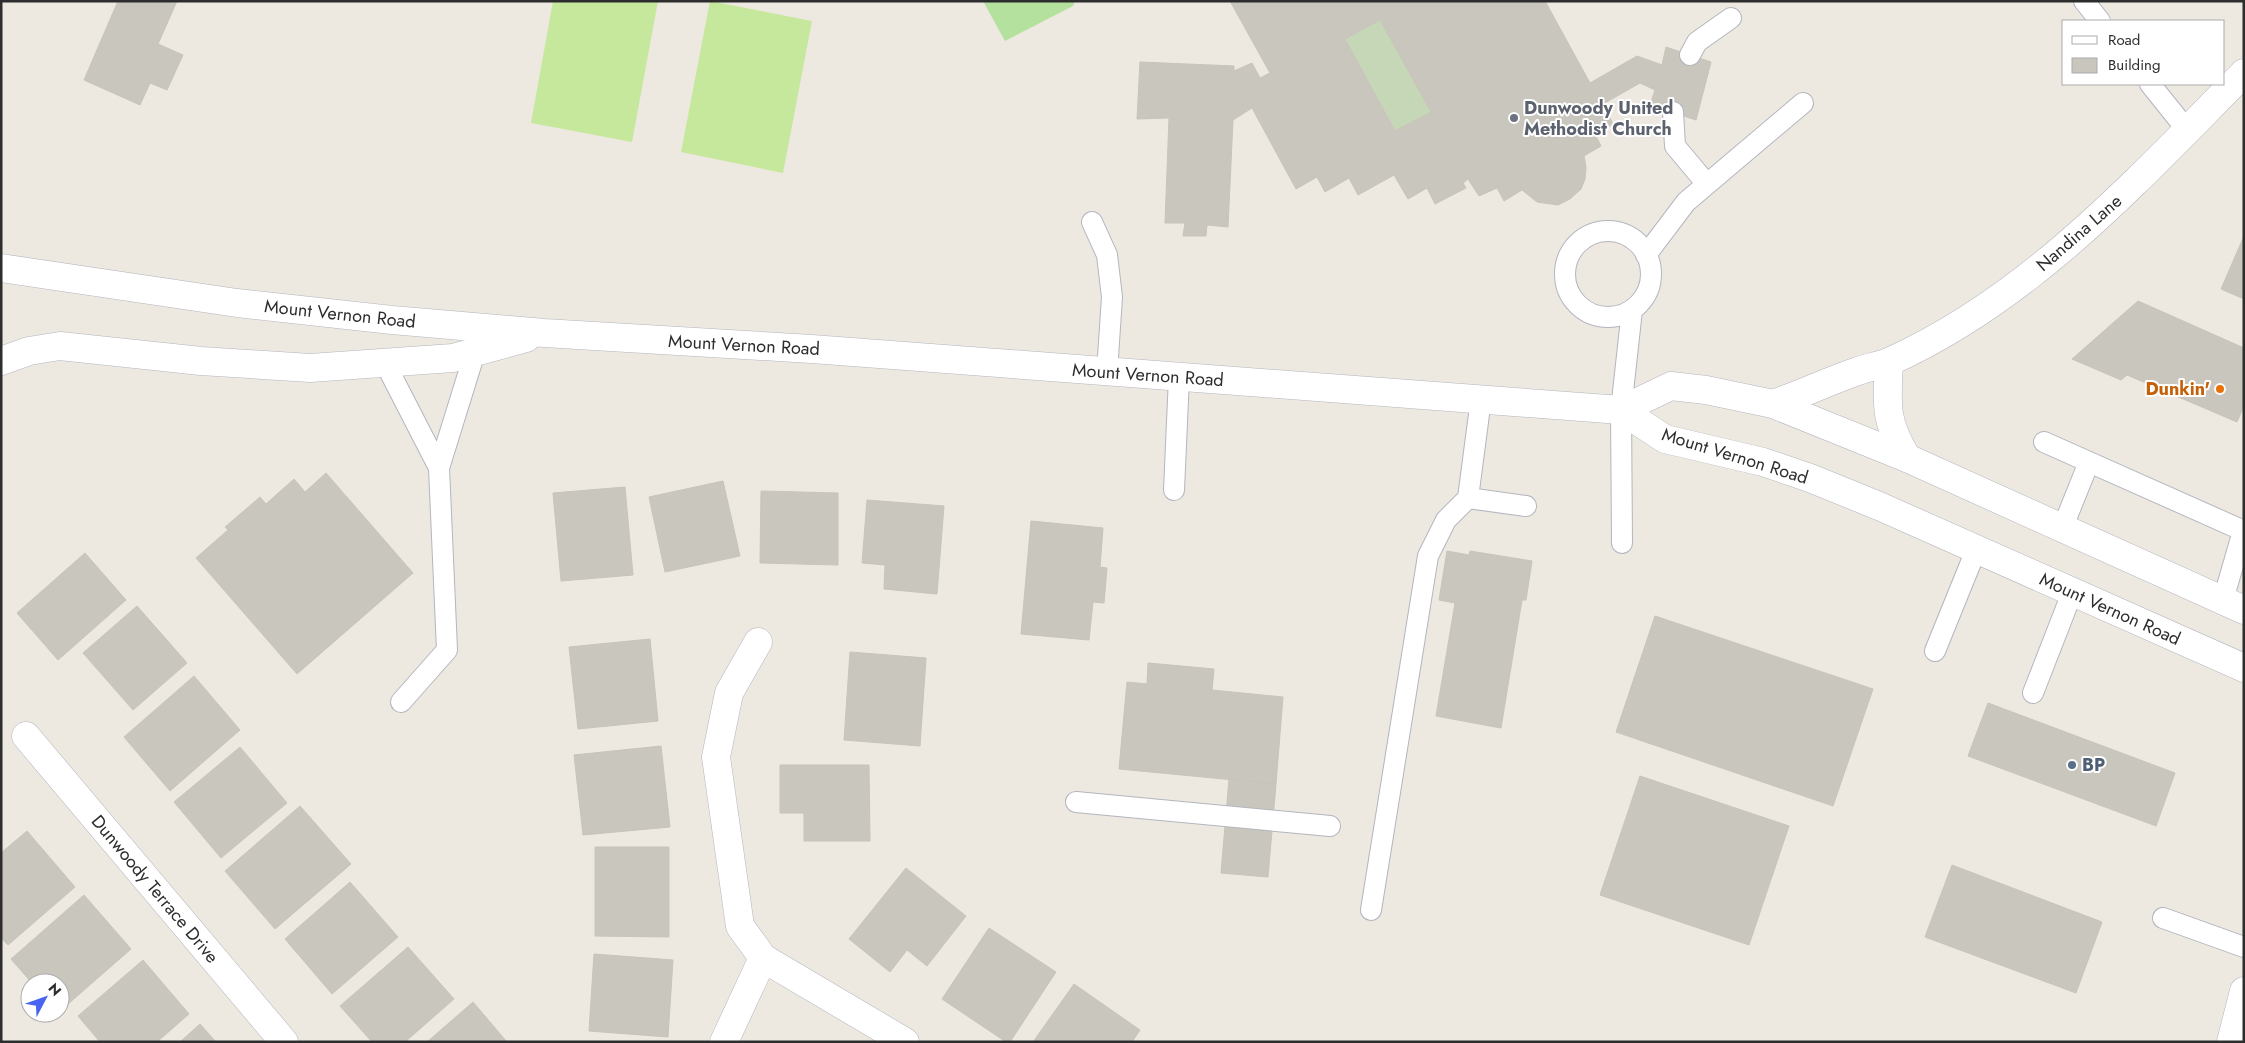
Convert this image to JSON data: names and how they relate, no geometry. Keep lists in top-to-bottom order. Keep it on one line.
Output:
{"streets":{"main road":["Nandina Lane","Mount Vernon Road","Dunwoody Terrace Drive"]},"places":["Dunwoody United Methodist Church","Dunkin'","BP"],"legend":["Road","Building"],"north":"top right"}
